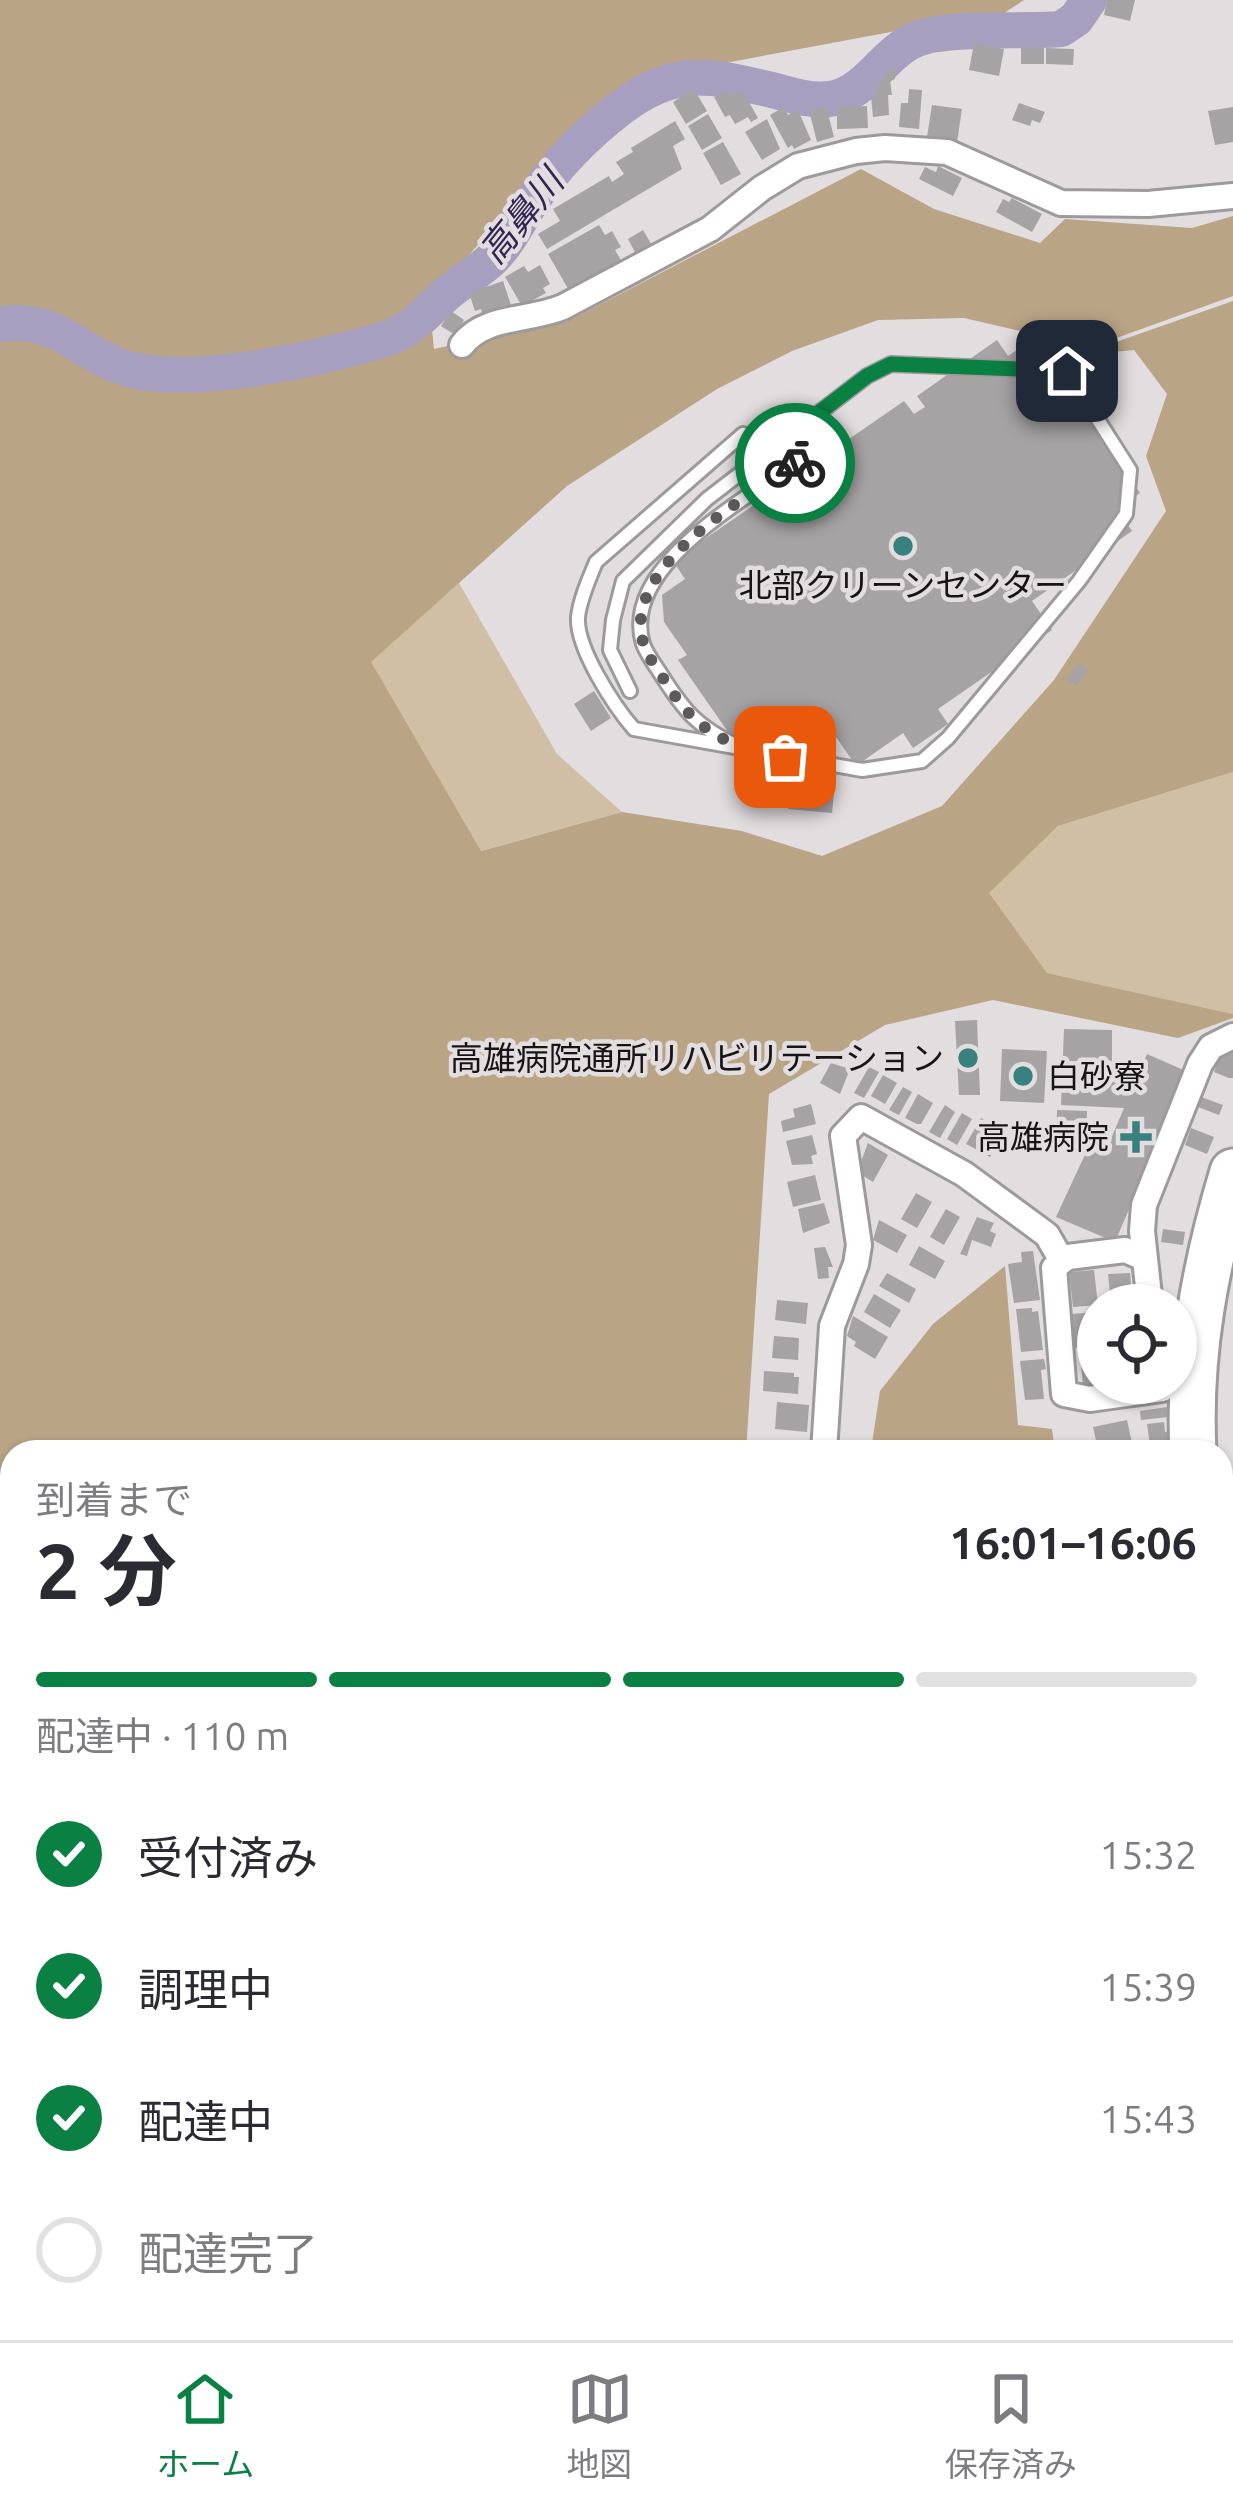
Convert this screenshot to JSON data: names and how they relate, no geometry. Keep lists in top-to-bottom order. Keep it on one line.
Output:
{"water":["高鼻川"],"places":{"other":["北部クリーンセンター","高雄病院通所リハビリテーション","白砂寮"],"health":["高雄病院"]},"page":{"heading":["2 分","到着まで","16:01–16:06"],"bar":"配達中 · 110 m","list":[["受付済み","15:32"],["調理中","15:39"],["配達中","15:43"],"配達完了"],"tabs":["ホーム","地図","保存済み"]}}
